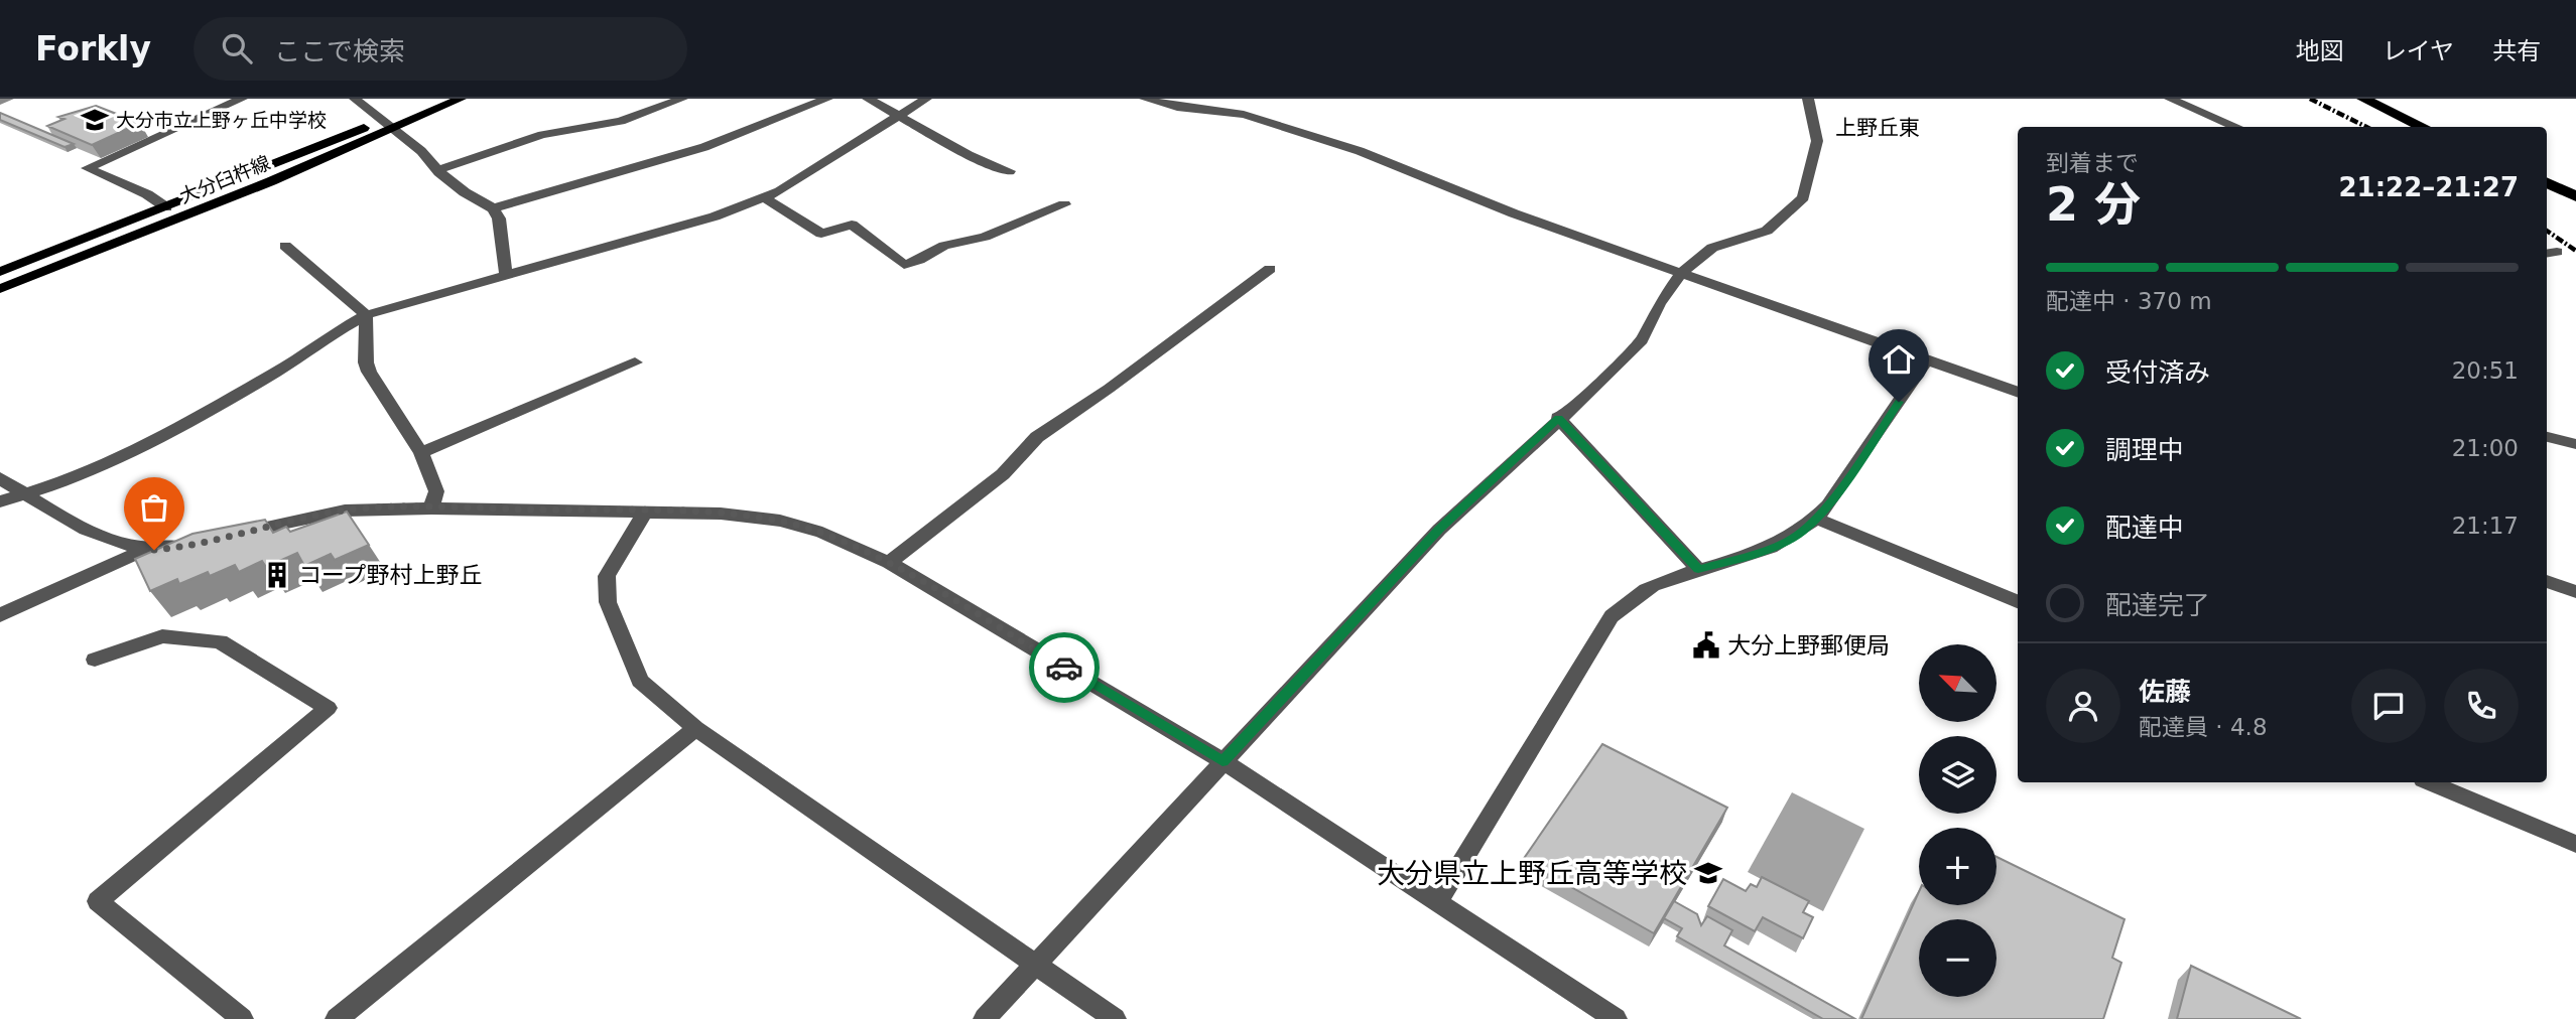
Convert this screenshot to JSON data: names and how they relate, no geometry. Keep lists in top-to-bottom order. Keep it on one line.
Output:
{"streets":{"main road":["大分臼杵線"]},"districts":["上野丘東"],"places":{"school or university":["大分市立上野ヶ丘中学校","大分県立上野丘高等学校"],"building":["コープ野村上野丘"],"public building":["大分上野郵便局"]},"north":"top left","page":{"header":"Forkly","search":"ここで検索","nav":["地図","レイヤ","共有"],"heading":["2 分","到着まで","21:22–21:27"],"panel":["佐藤","配達員 · 4.8"],"bar":"配達中 · 370 m","list":[["受付済み","20:51"],["調理中","21:00"],["配達中","21:17"],"配達完了"],"map_buttons":["+","−"]}}
